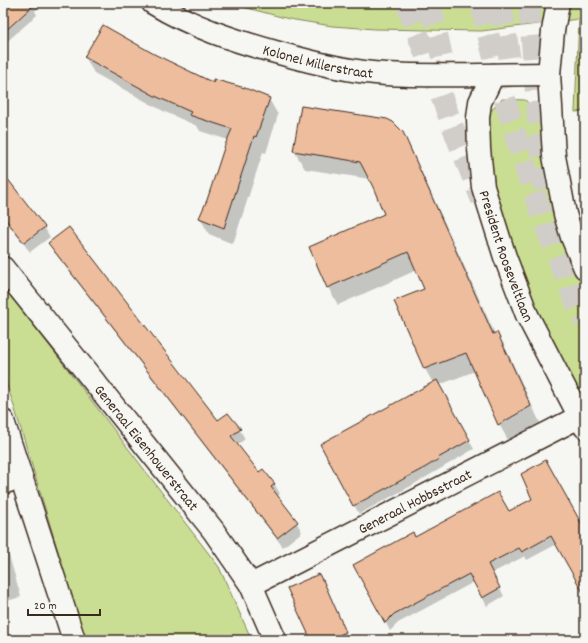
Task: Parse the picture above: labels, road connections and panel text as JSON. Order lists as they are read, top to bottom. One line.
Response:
{"streets":{"street":["Kolonel Millerstraat","President Rooseveltlaan","Generaal Eisenhowerstraat","Generaal Hobbsstraat"]},"crossings":[["Kolonel Millerstraat","President Rooseveltlaan"],["President Rooseveltlaan","Generaal Hobbsstraat"],["Generaal Eisenhowerstraat","Generaal Hobbsstraat"]],"scale_bar":"20 m"}
